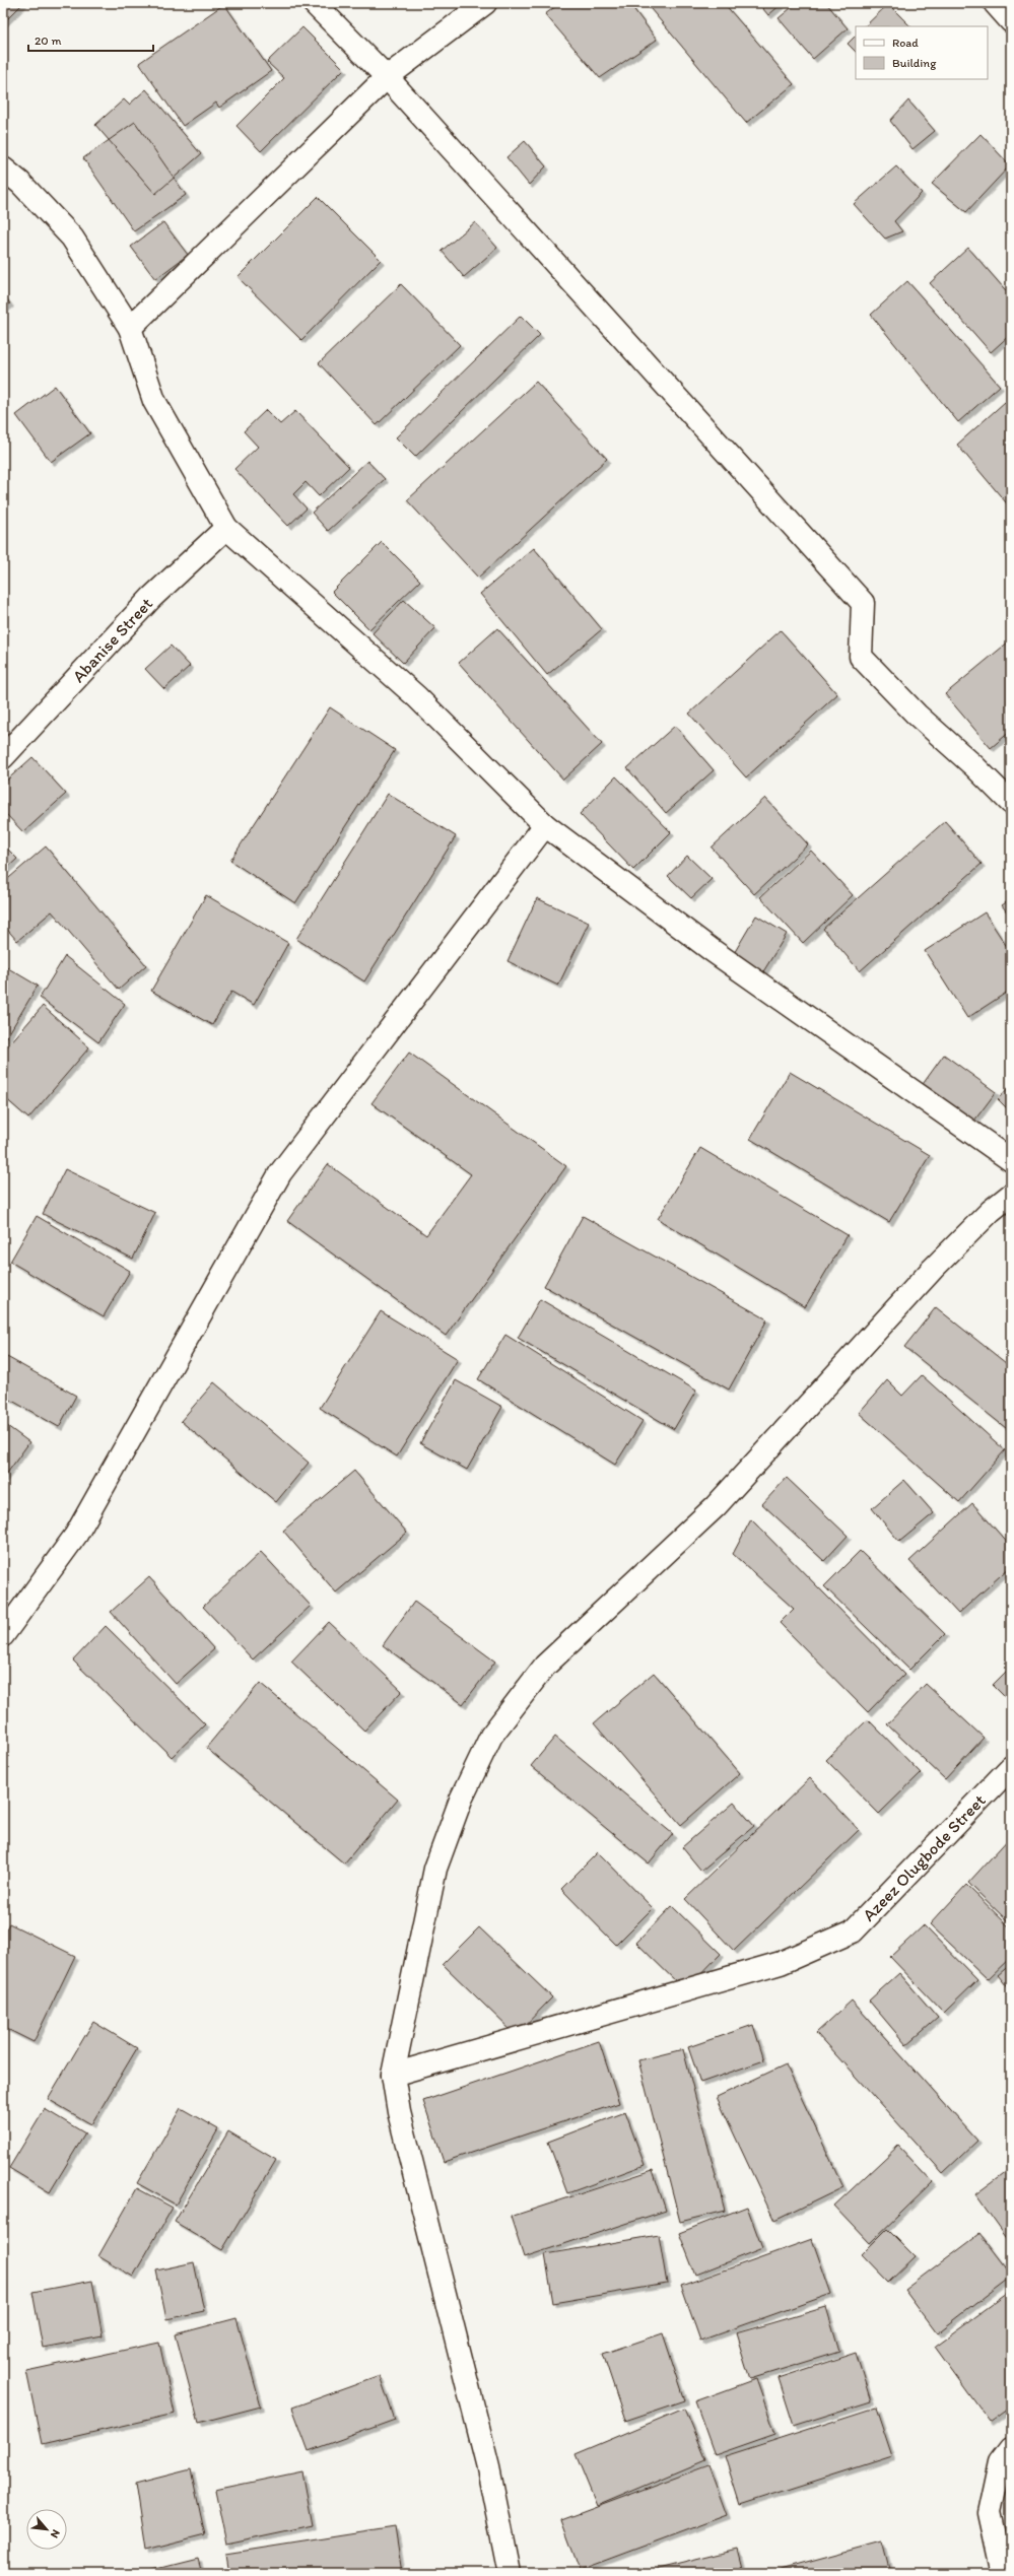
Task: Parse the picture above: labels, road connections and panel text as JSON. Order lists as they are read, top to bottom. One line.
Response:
{"streets":{"street":["Abanise Street","Azeez Olugbode Street"]},"legend":["Road","Building"],"scale_bar":"20 m","north":"bottom right"}
